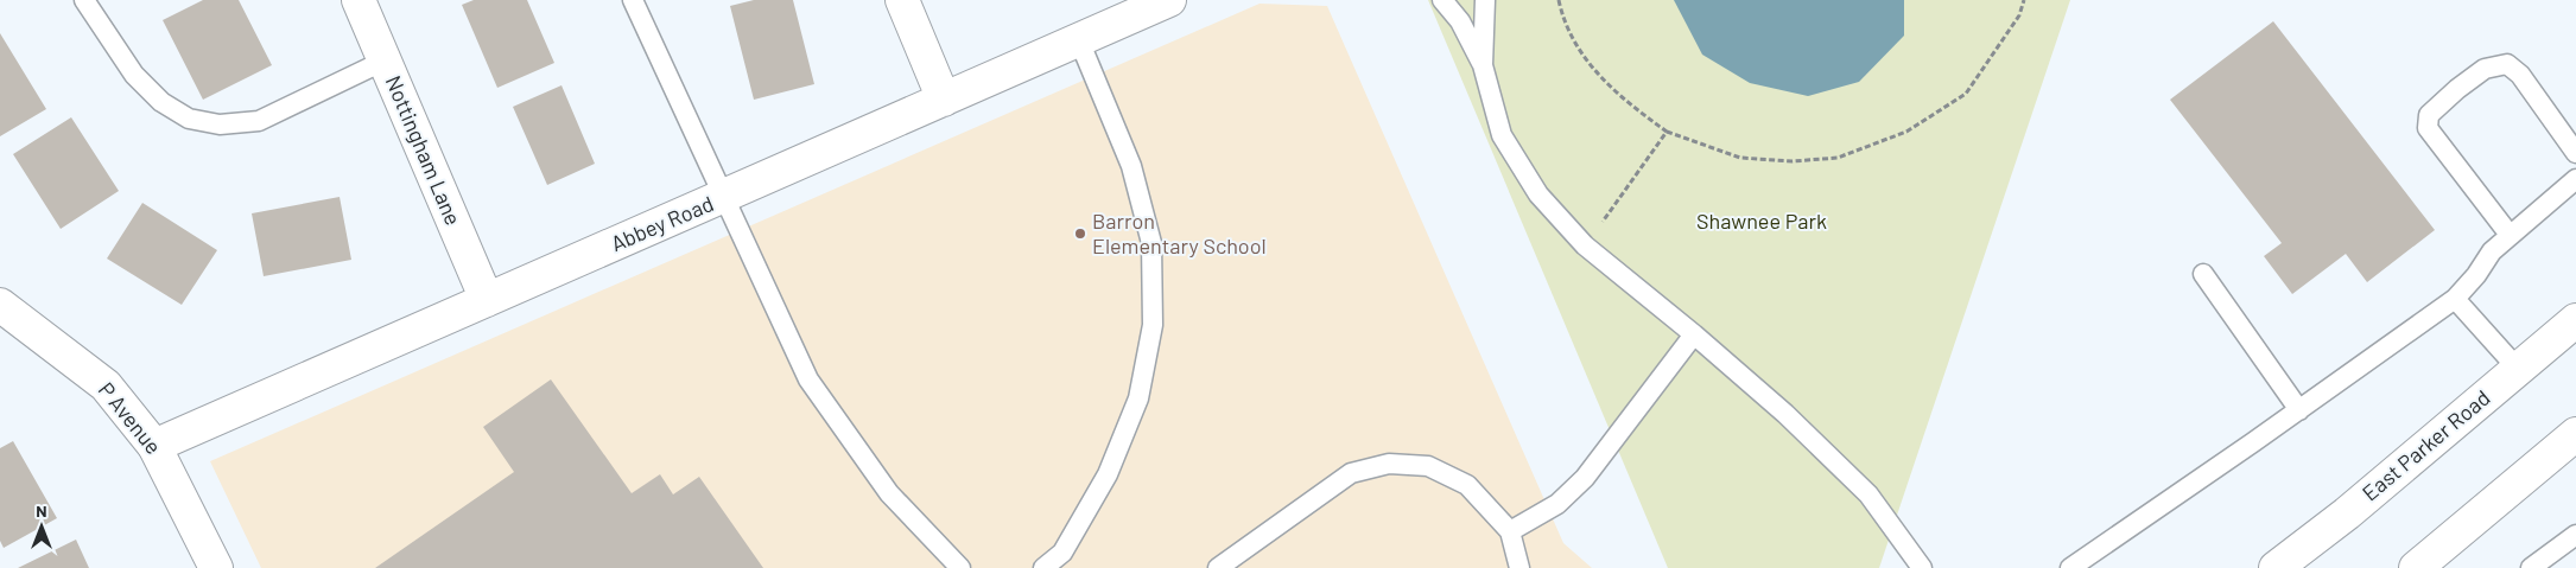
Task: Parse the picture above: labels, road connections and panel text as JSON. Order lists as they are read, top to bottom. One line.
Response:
{"streets":{"street":["Nottingham Lane","Abbey Road","P Avenue","East Parker Road"]},"crossings":[["Nottingham Lane","Abbey Road"],["Abbey Road","P Avenue"]],"parks":["Shawnee Park"],"places":["Barron Elementary School"],"north":"top"}
